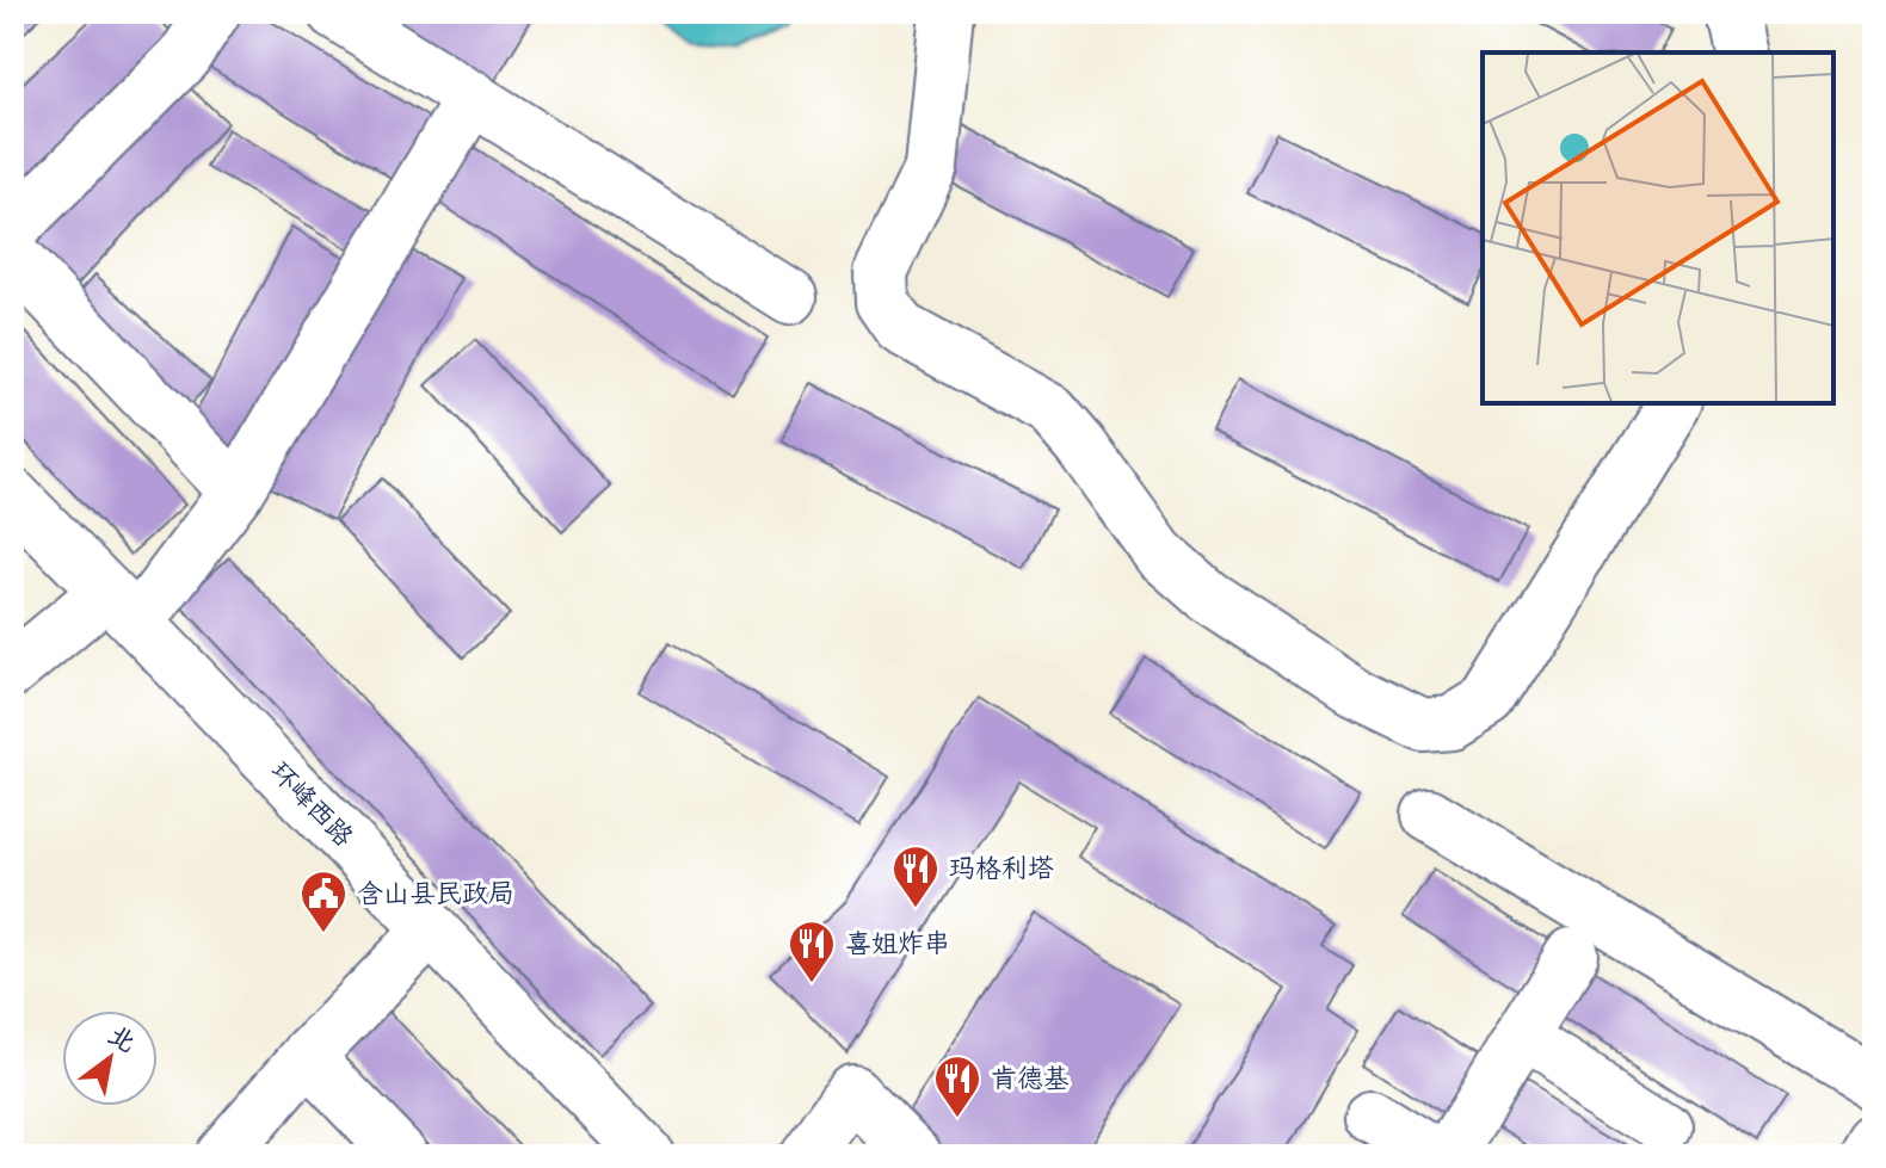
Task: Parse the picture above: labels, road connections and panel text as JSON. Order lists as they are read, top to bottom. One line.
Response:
{"streets":{"street":["环峰西路"]},"places":{"restaurant":["玛格利塔","喜姐炸串","肯德基"],"public building":["含山县民政局"]},"north":"top right"}
